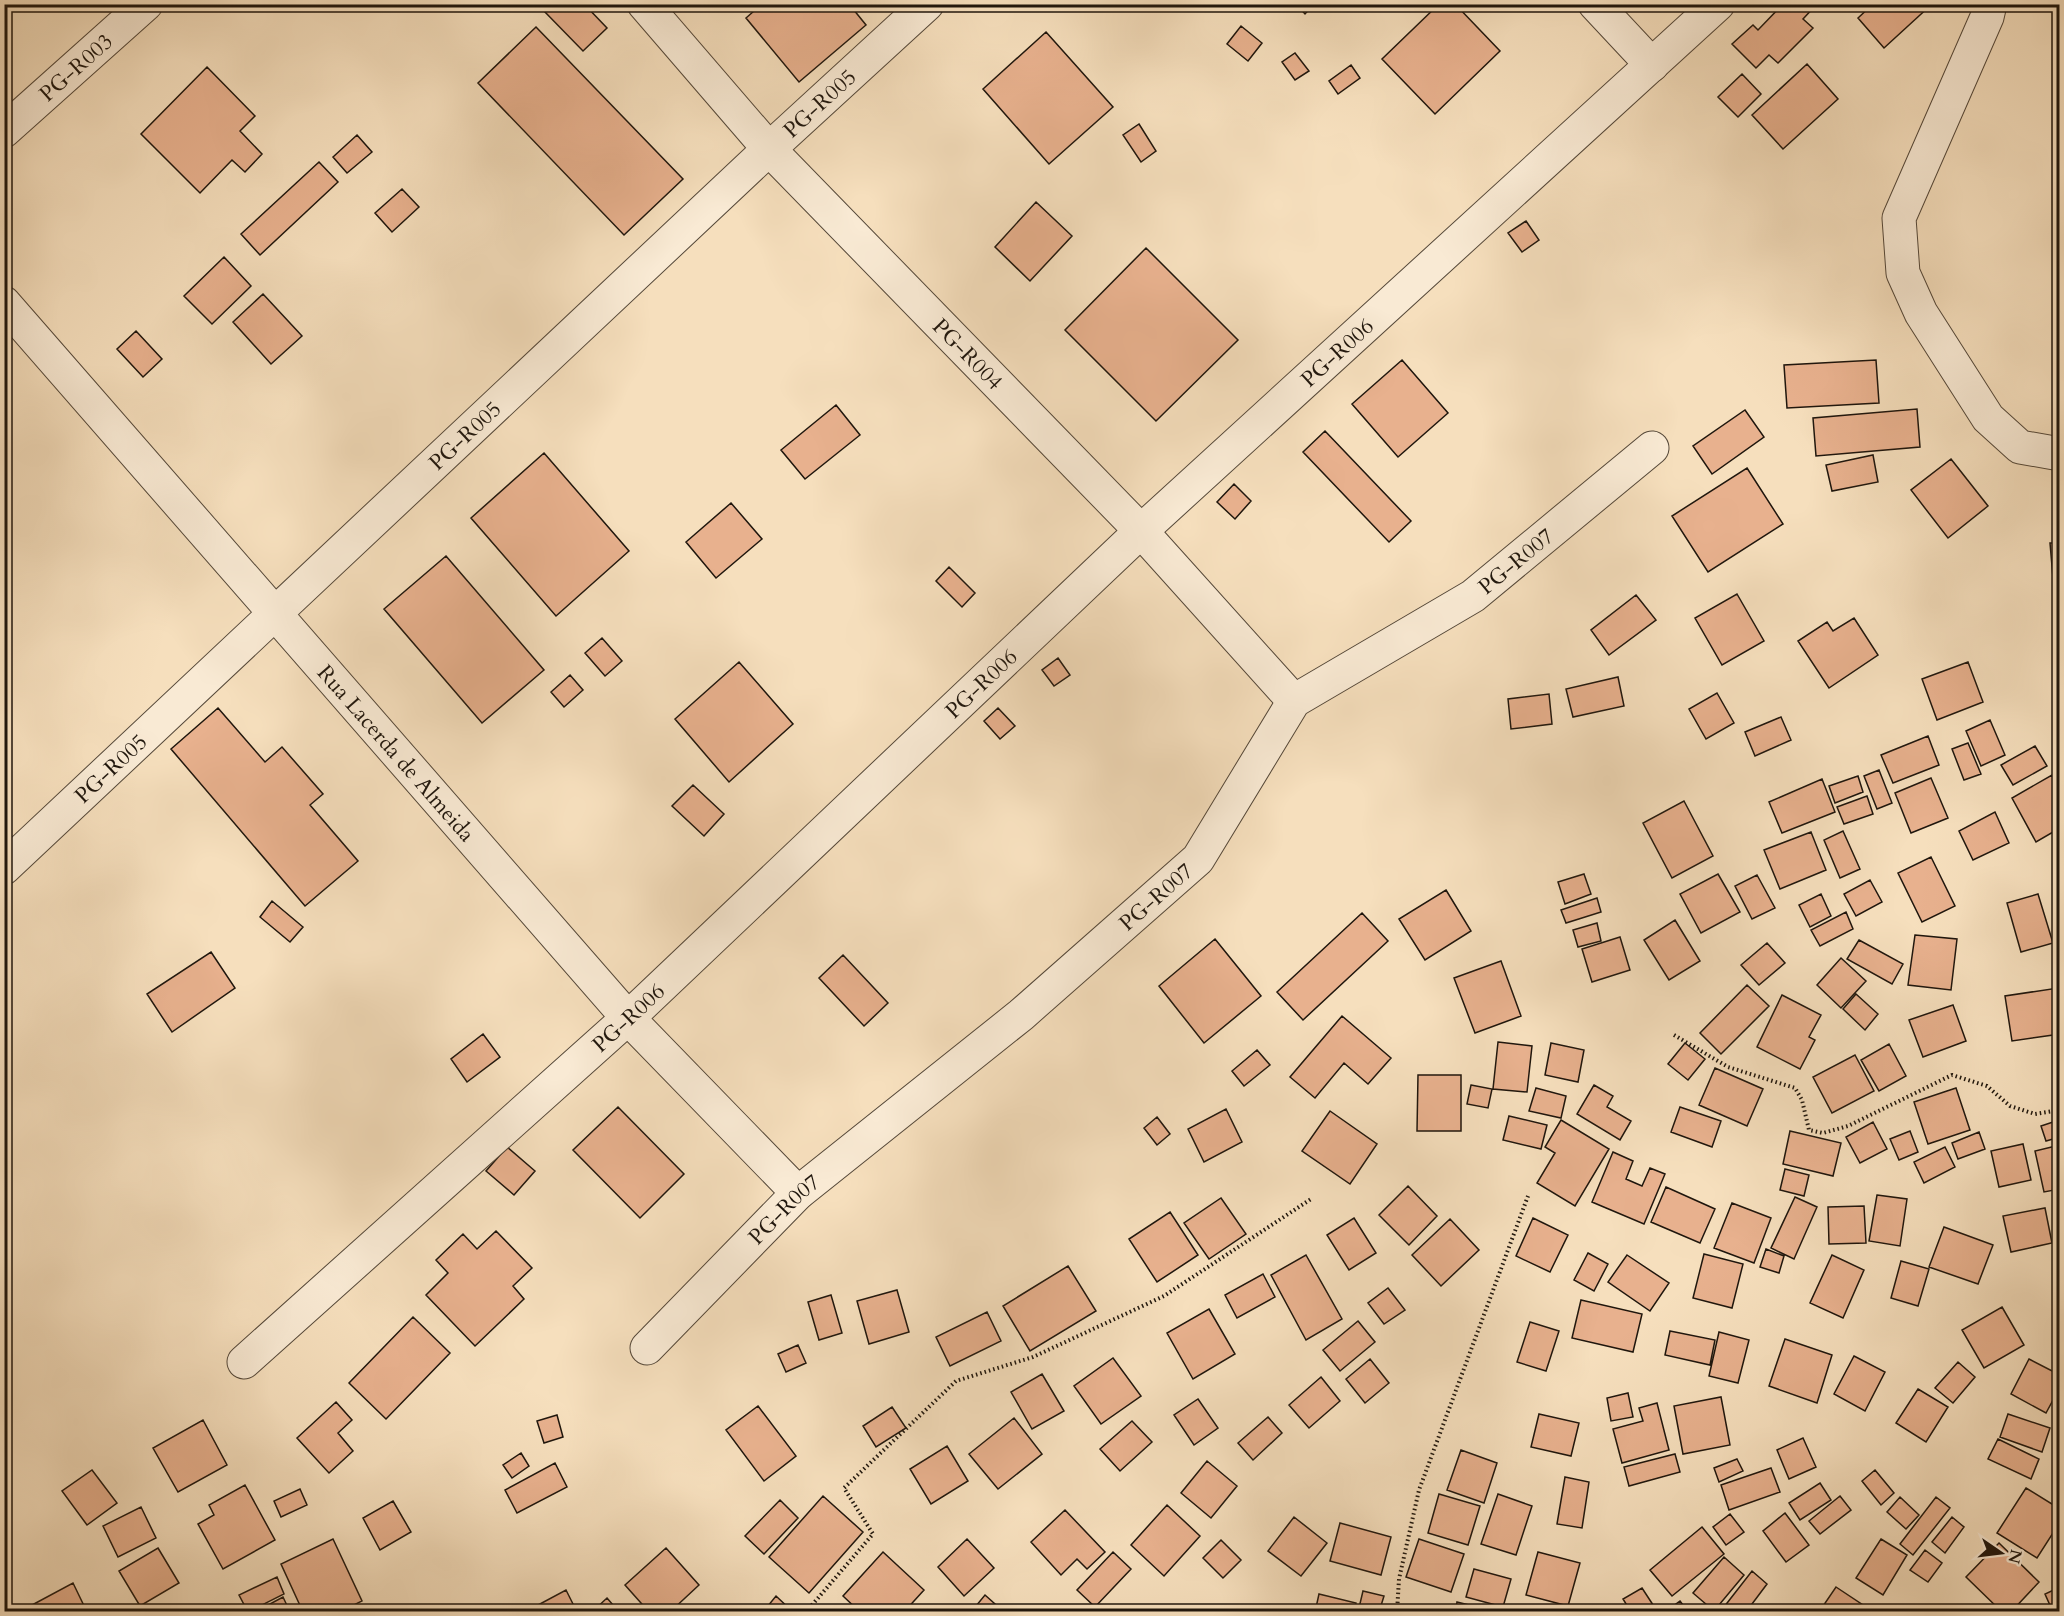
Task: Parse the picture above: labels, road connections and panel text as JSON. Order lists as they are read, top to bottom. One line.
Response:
{"streets":{"street":["PG-R003","PG-R005","PG-R006","PG-R004","PG-R007","Rua Lacerda de Almeida"]},"crossings":[["PG-R005","PG-R004"],["PG-R005","Rua Lacerda de Almeida"],["PG-R006","PG-R004"],["PG-R006","Rua Lacerda de Almeida"],["PG-R004","PG-R007"],["PG-R007","Rua Lacerda de Almeida"]],"north":"right"}
